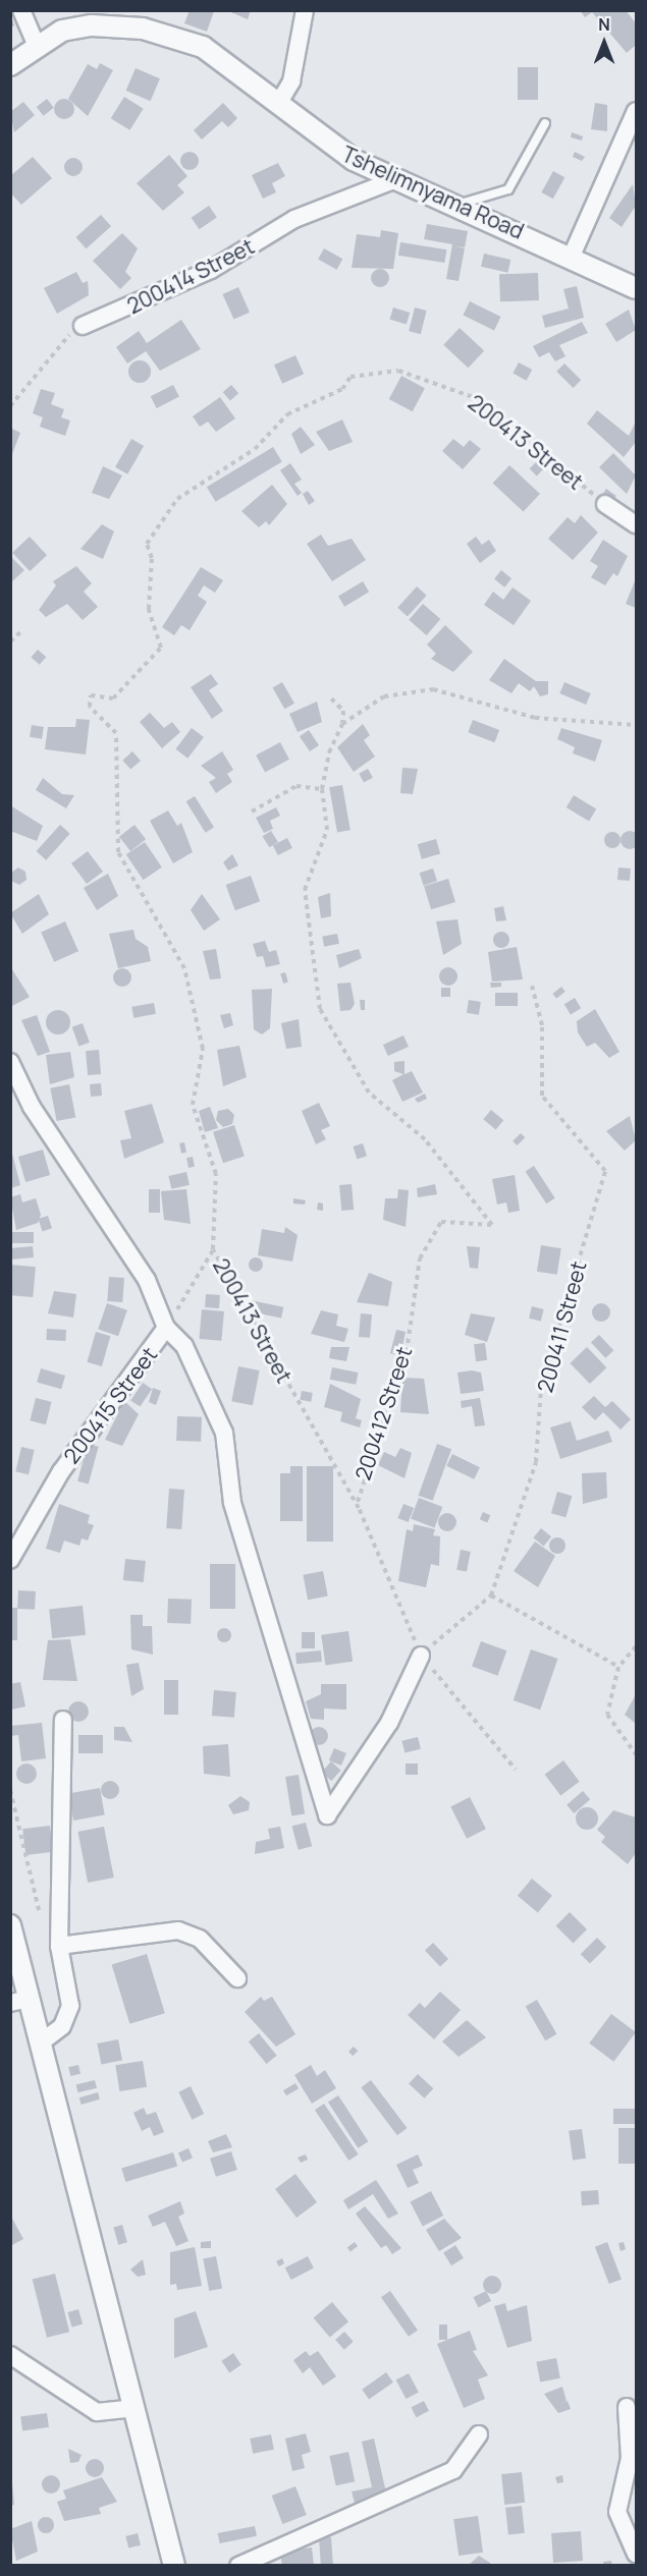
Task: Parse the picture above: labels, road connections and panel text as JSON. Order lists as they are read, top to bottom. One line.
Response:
{"streets":{"street":["Tshelimnyama Road","200414 Street","200413 Street","200415 Street"],"path":["200411 Street","200412 Street"]},"crossings":[["Tshelimnyama Road","200414 Street"],["200413 Street","200412 Street"]],"north":"top"}
